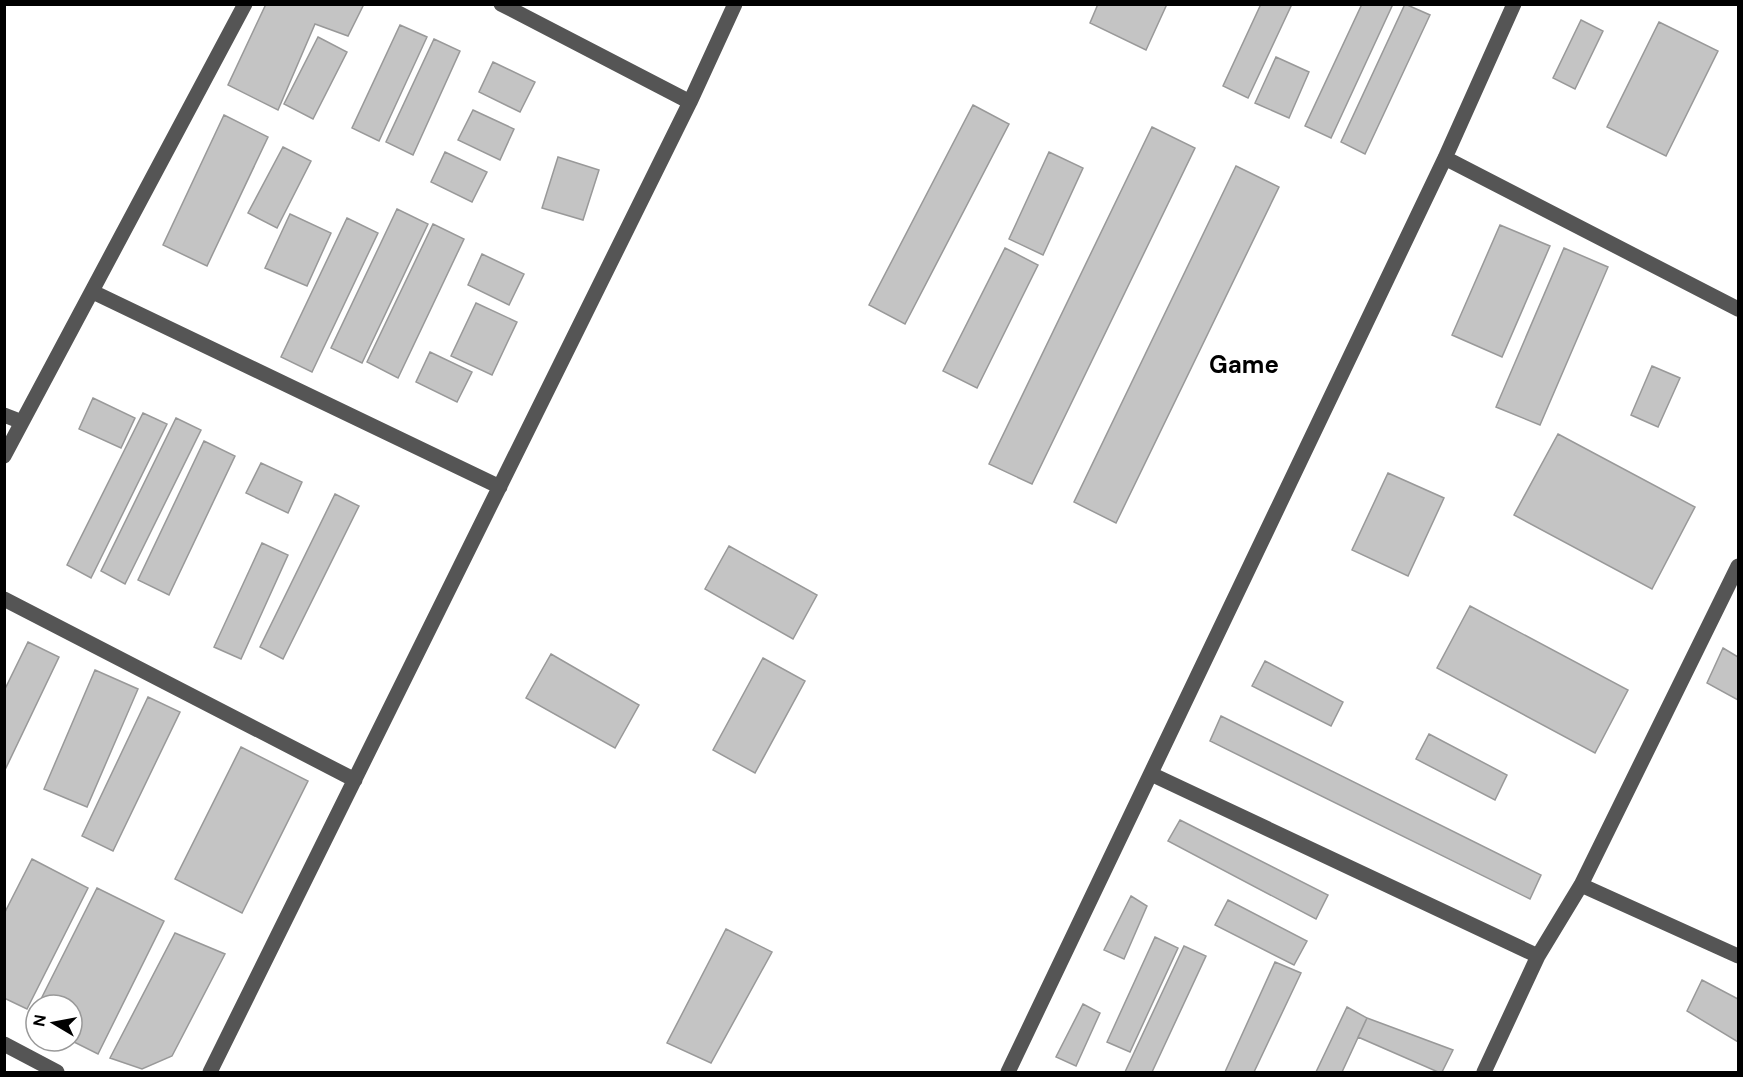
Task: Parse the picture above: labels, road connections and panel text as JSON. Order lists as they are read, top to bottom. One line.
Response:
{"districts":["Game"],"north":"left"}
